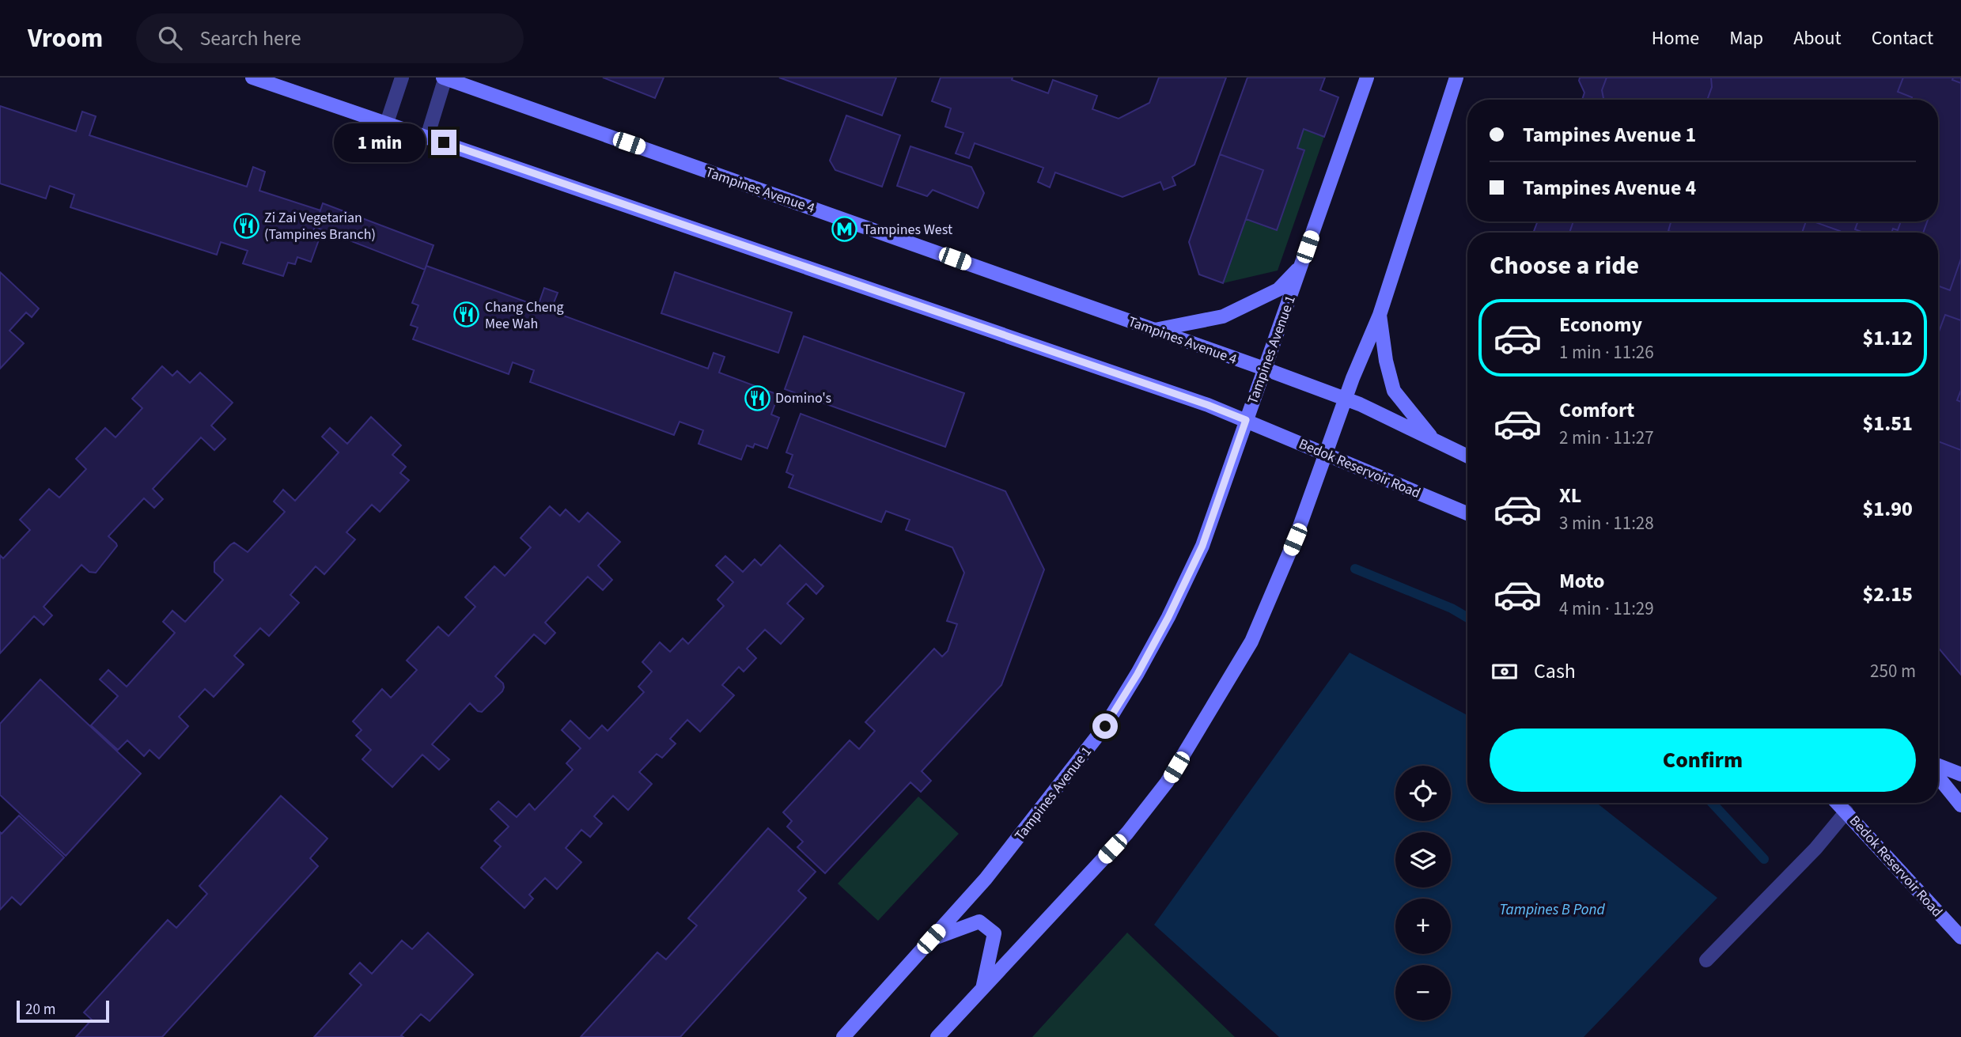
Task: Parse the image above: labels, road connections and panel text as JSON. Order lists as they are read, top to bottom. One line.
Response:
{"streets":{"main road":["Tampines Avenue 4","Tampines Avenue 1","Bedok Reservoir Road"]},"crossings":[["Tampines Avenue 4","Tampines Avenue 1"],["Tampines Avenue 1","Bedok Reservoir Road"]],"water":["Tampines B Pond"],"places":{"restaurant":["Zi Zai Vegetarian (Tampines Branch)","Chang Cheng Mee Wah","Domino's"],"metro station":["Tampines West"]},"scale_bar":"20 m","page":{"header":"Vroom","search":"Search here","nav":["Home","Map","About","Contact"],"banner":["Tampines Avenue 1","Tampines Avenue 4"],"bubble":"1 min","heading":"Choose a ride","list":[{"name":"Economy","note":"1 min · 11:26","value":"$1.12"},{"name":"Comfort","note":"2 min · 11:27","value":"$1.51"},{"name":"XL","note":"3 min · 11:28","value":"$1.90"},{"name":"Moto","note":"4 min · 11:29","value":"$2.15"}],"pay":["Cash","250 m"],"buttons":"Confirm","map_buttons":["+","−"],"scale":"20 m"}}
